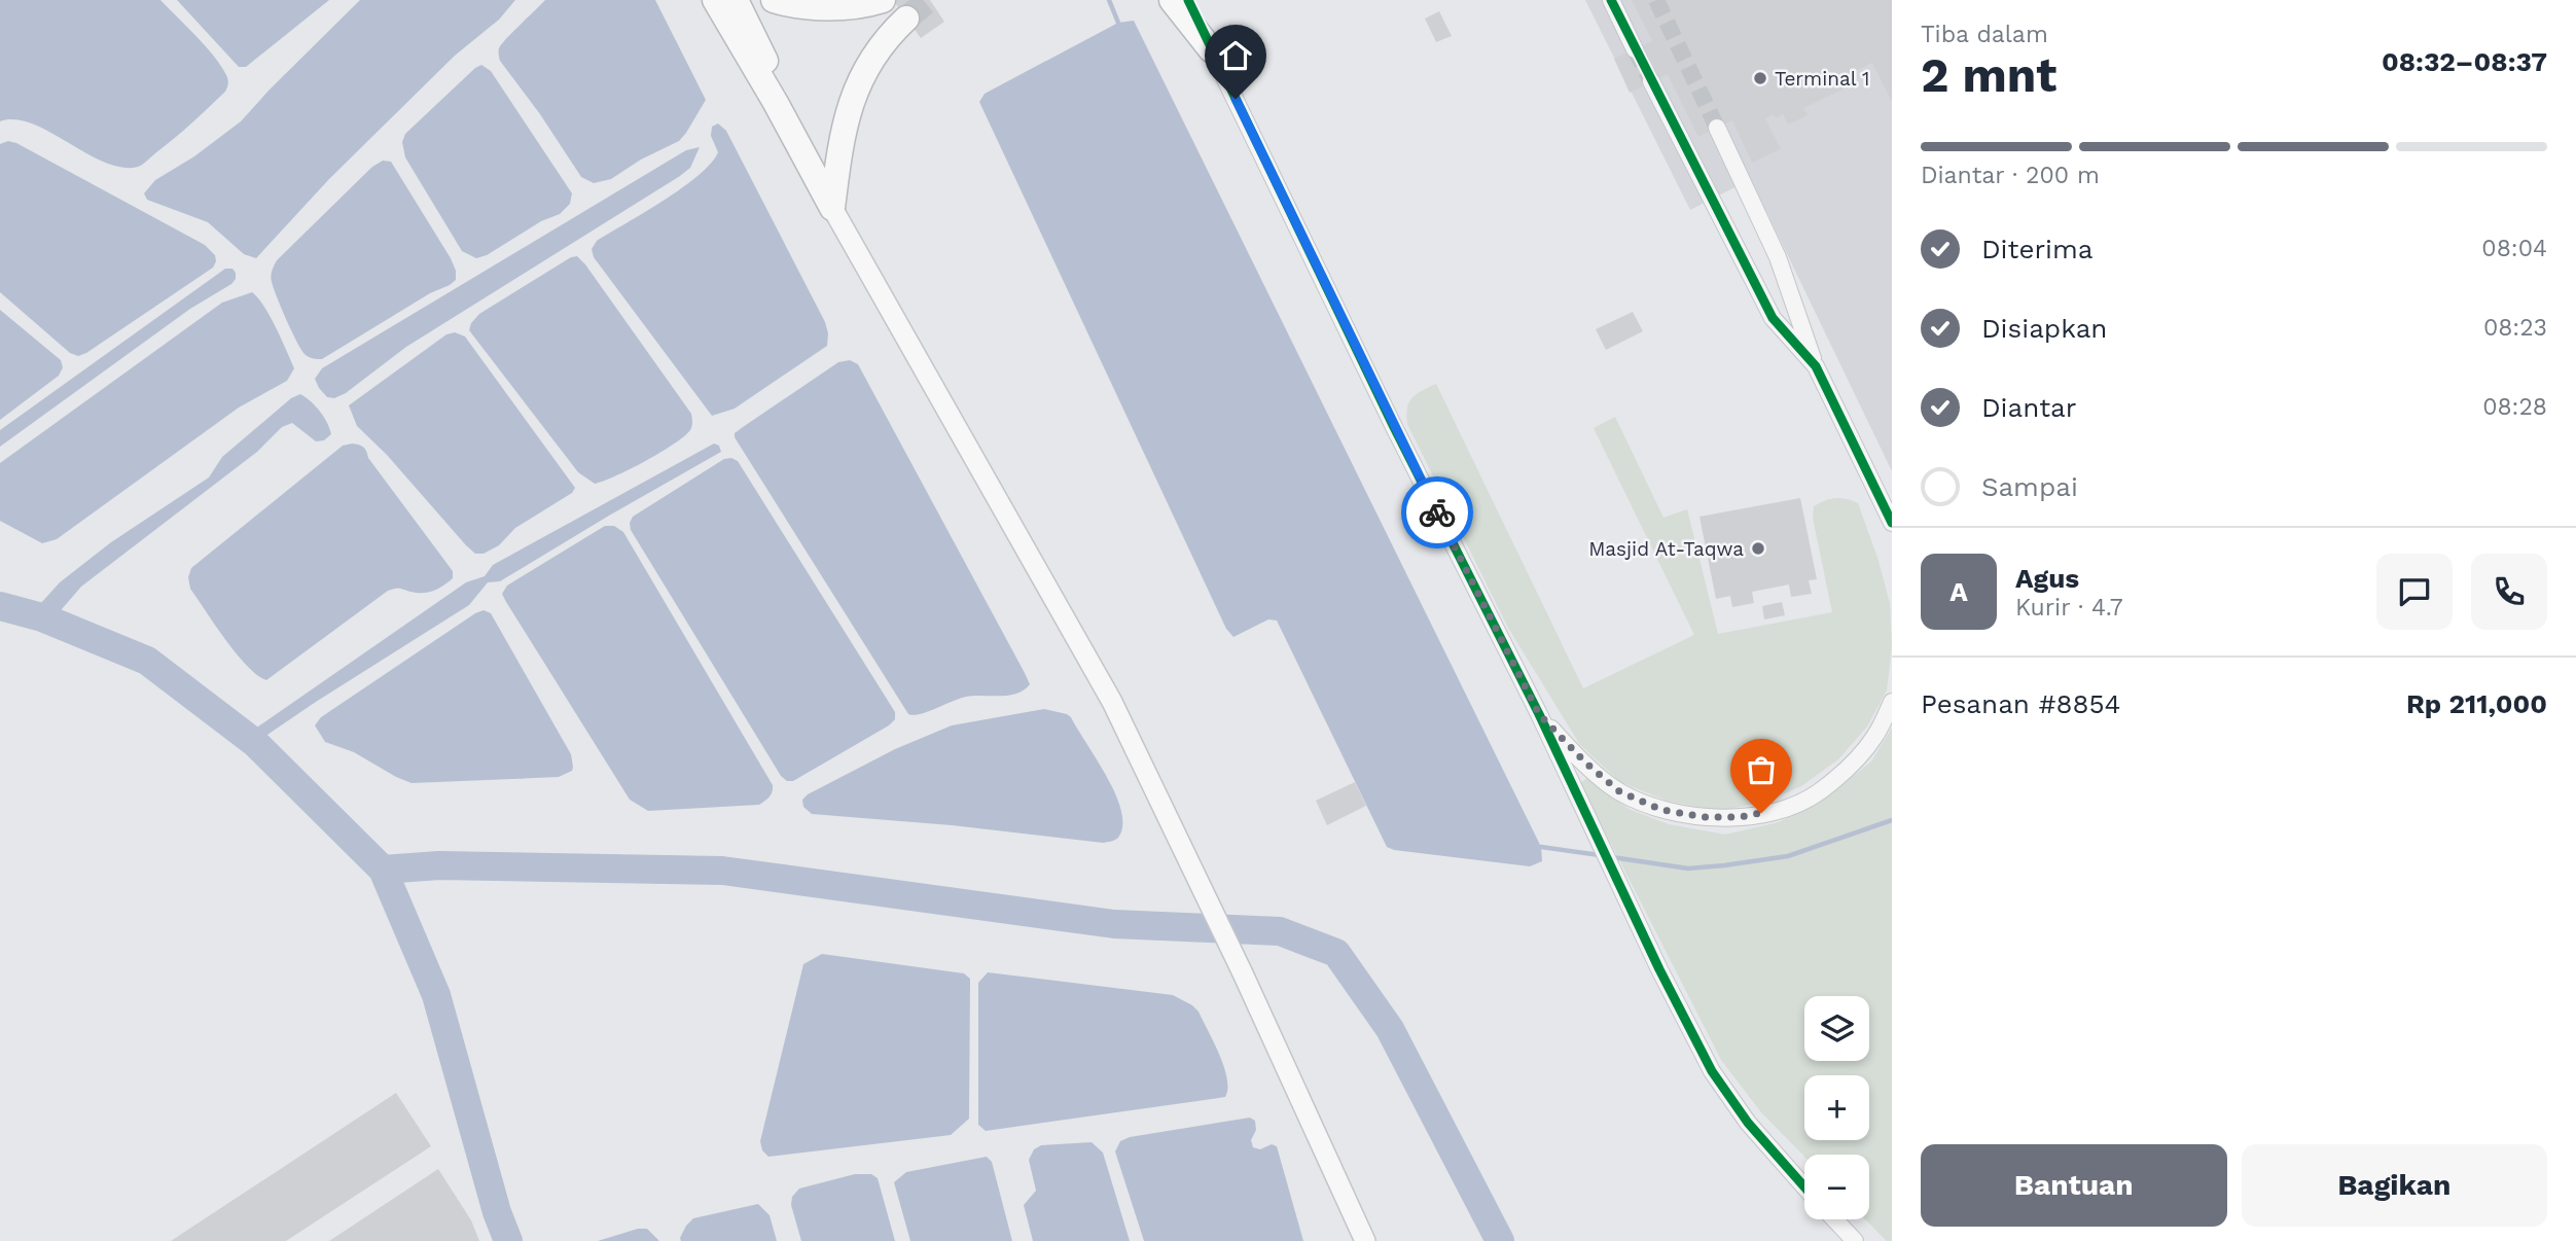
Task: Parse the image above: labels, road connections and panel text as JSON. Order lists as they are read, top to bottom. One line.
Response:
{"places":["Terminal 1","Masjid At-Taqwa"],"page":{"heading":["2 mnt","Tiba dalam","08:32–08:37"],"panel":["Agus","Kurir · 4.7","Pesanan #8854","Rp 211,000"],"bar":"Diantar · 200 m","list":[["Diterima","08:04"],["Disiapkan","08:23"],["Diantar","08:28"],"Sampai"],"round":"A","map_buttons":["+","−"],"buttons":["Bantuan","Bagikan"]}}
